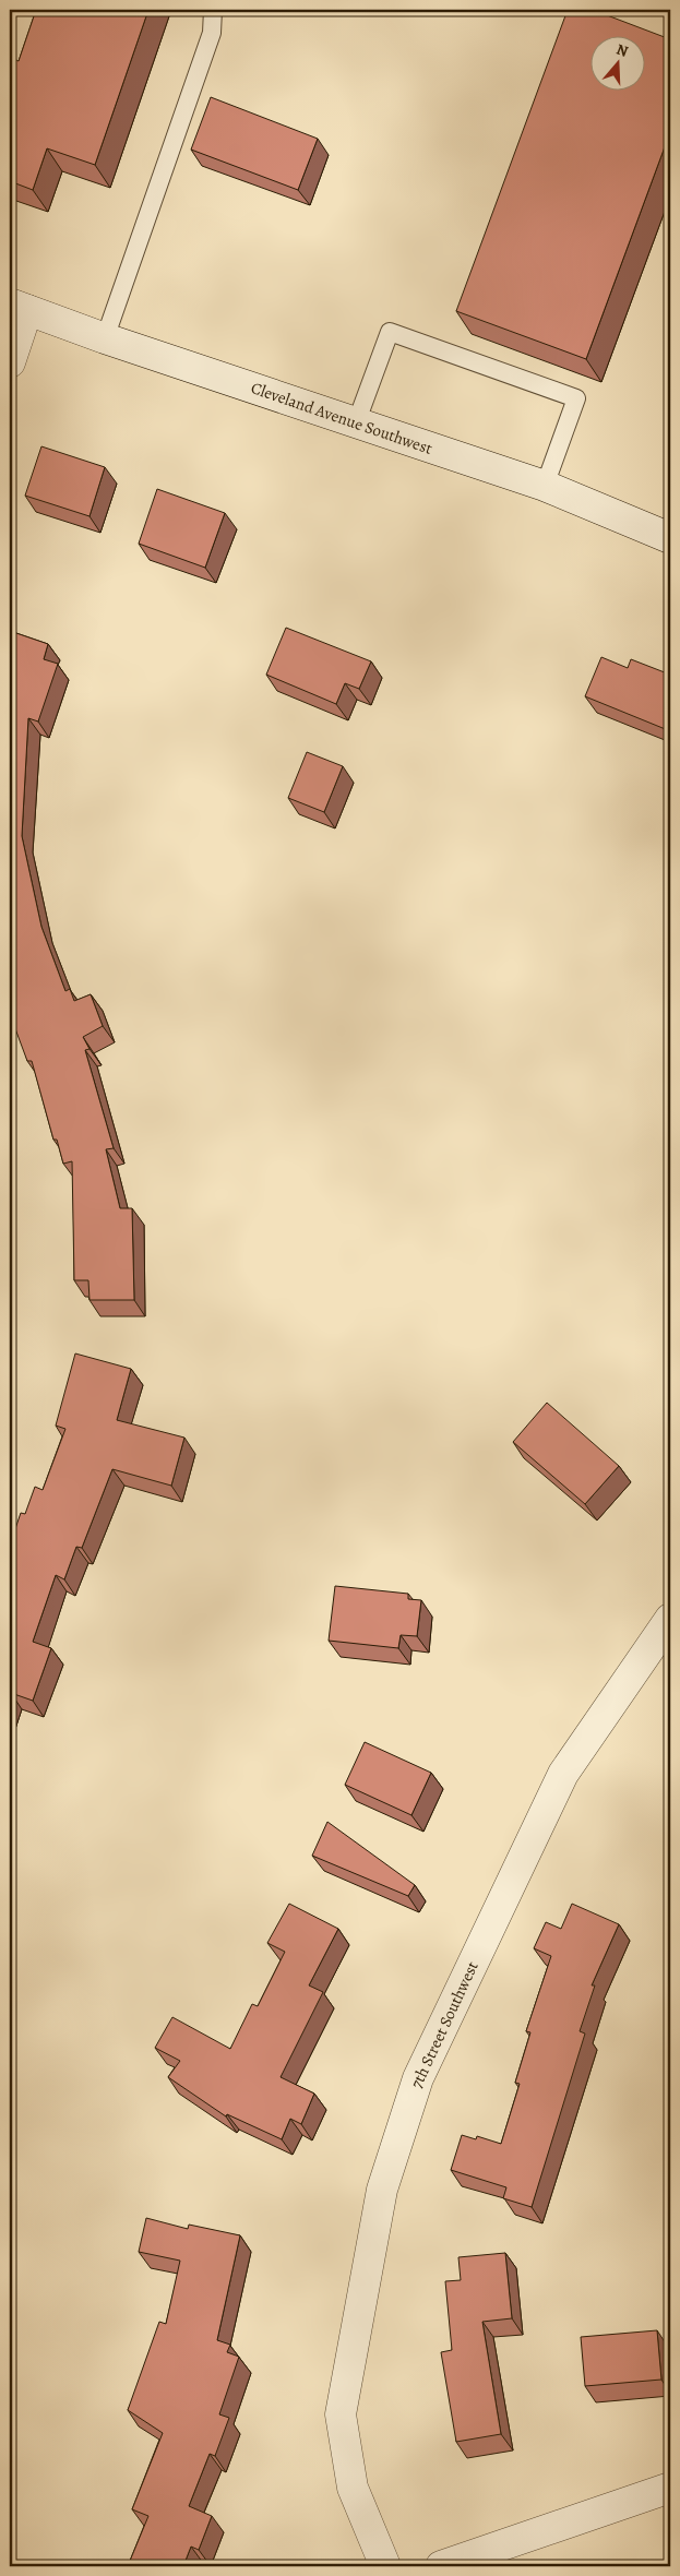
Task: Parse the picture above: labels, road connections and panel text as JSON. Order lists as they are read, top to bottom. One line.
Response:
{"streets":{"street":["Cleveland Avenue Southwest","7th Street Southwest"]},"north":"top"}
